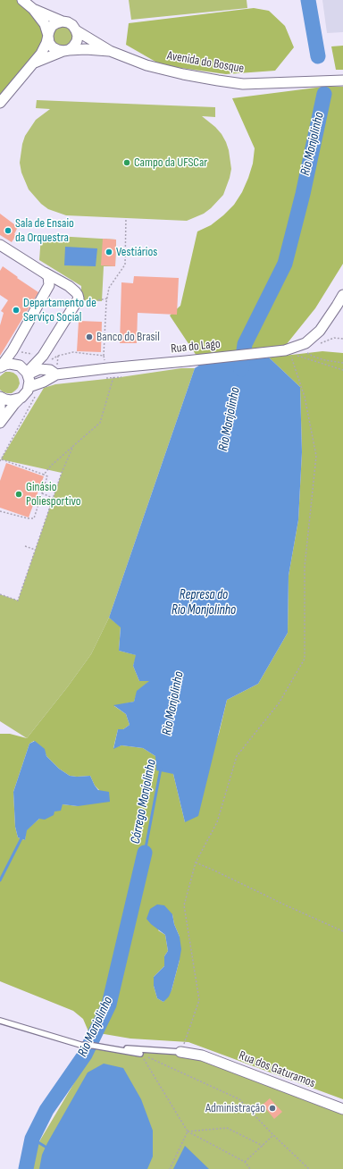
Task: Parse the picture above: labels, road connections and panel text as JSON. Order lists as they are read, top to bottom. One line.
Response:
{"streets":{"street":["Avenida do Bosque","Rua do Lago","Rua dos Gaturamos"]},"water":["Rio Monjolinho","Represa do Rio Monjolinho","Córrego Monjolinho"],"places":["Campo da UFSCar","Sala de Ensaio da Orquestra","Vestiários","Departamento de Serviço Social","Banco do Brasil","Ginásio Poliesportivo","Administração"]}
